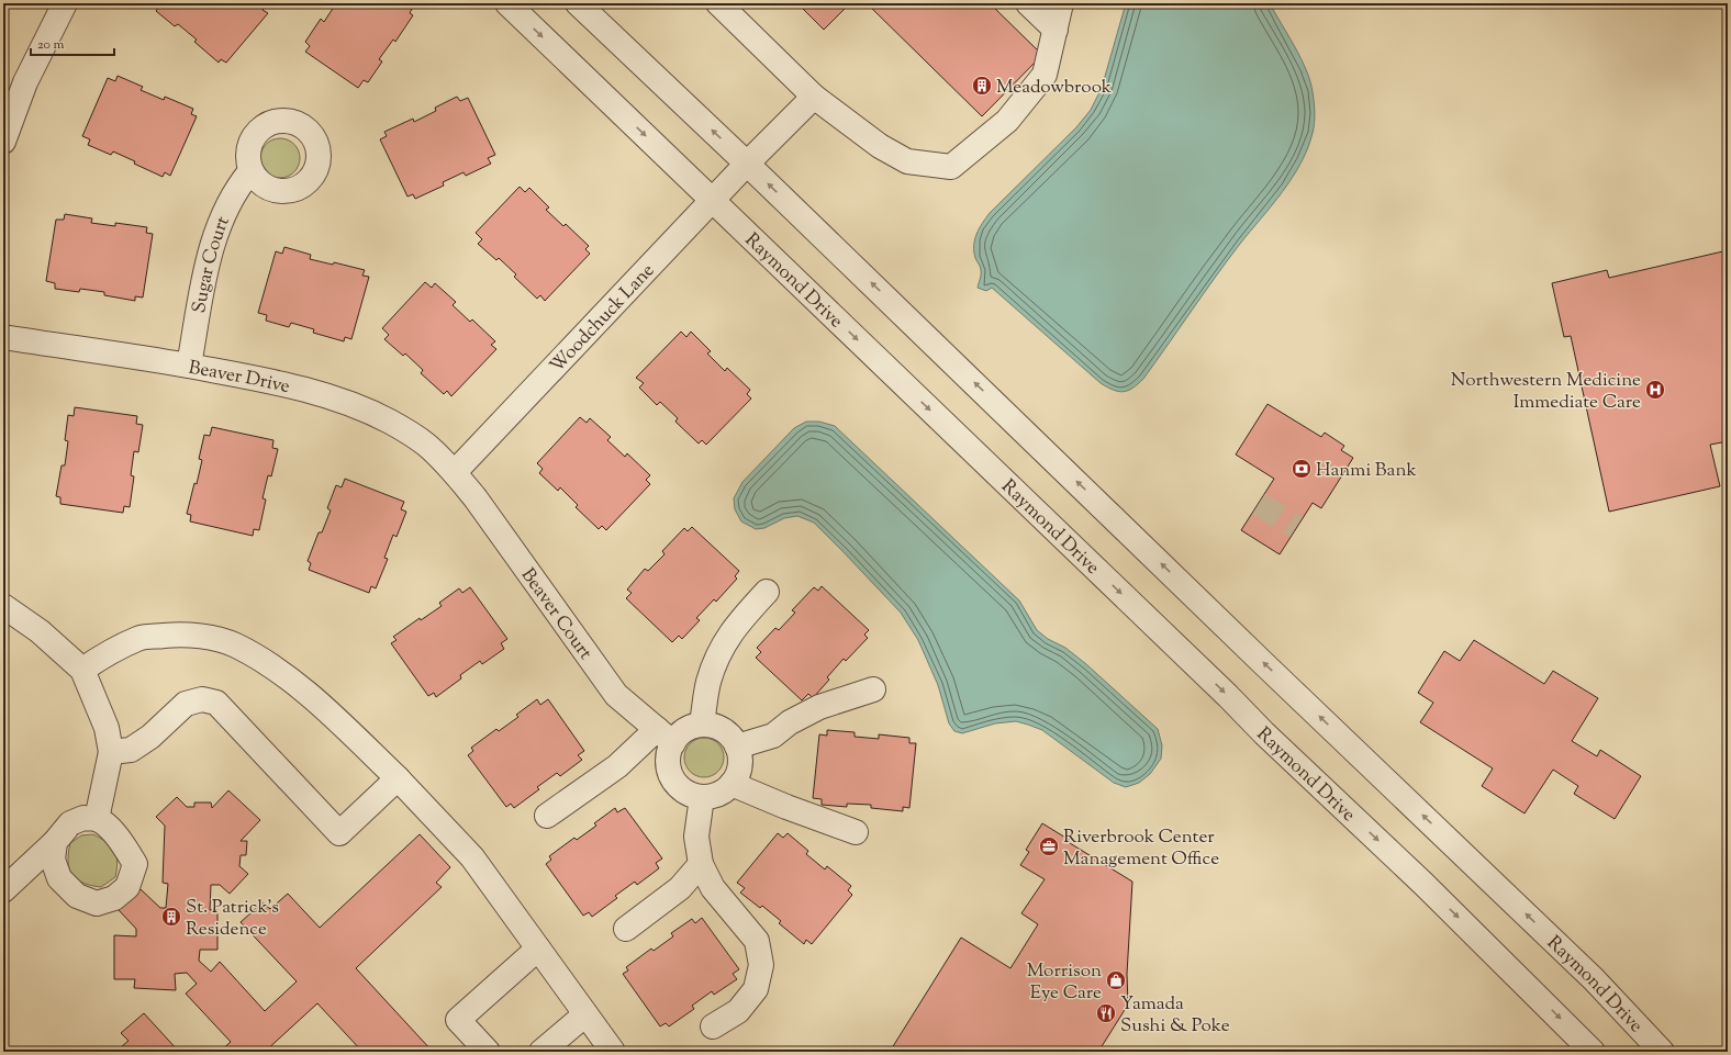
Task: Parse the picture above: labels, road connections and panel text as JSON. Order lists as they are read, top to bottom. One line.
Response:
{"streets":{"street":["Sugar Court","Raymond Drive","Woodchuck Lane","Beaver Drive","Beaver Court"]},"crossings":[["Sugar Court","Beaver Drive"],["Raymond Drive","Woodchuck Lane"],["Woodchuck Lane","Beaver Drive"],["Woodchuck Lane","Beaver Court"],["Beaver Drive","Beaver Court"]],"places":{"building":["Meadowbrook","St. Patrick's Residence"],"hospital":["Northwestern Medicine Immediate Care"],"bank":["Hanmi Bank"],"office":["Riverbrook Center Management Office"],"shop":["Morrison Eye Care"],"restaurant":["Yamada Sushi & Poke"]},"scale_bar":"20 m"}
